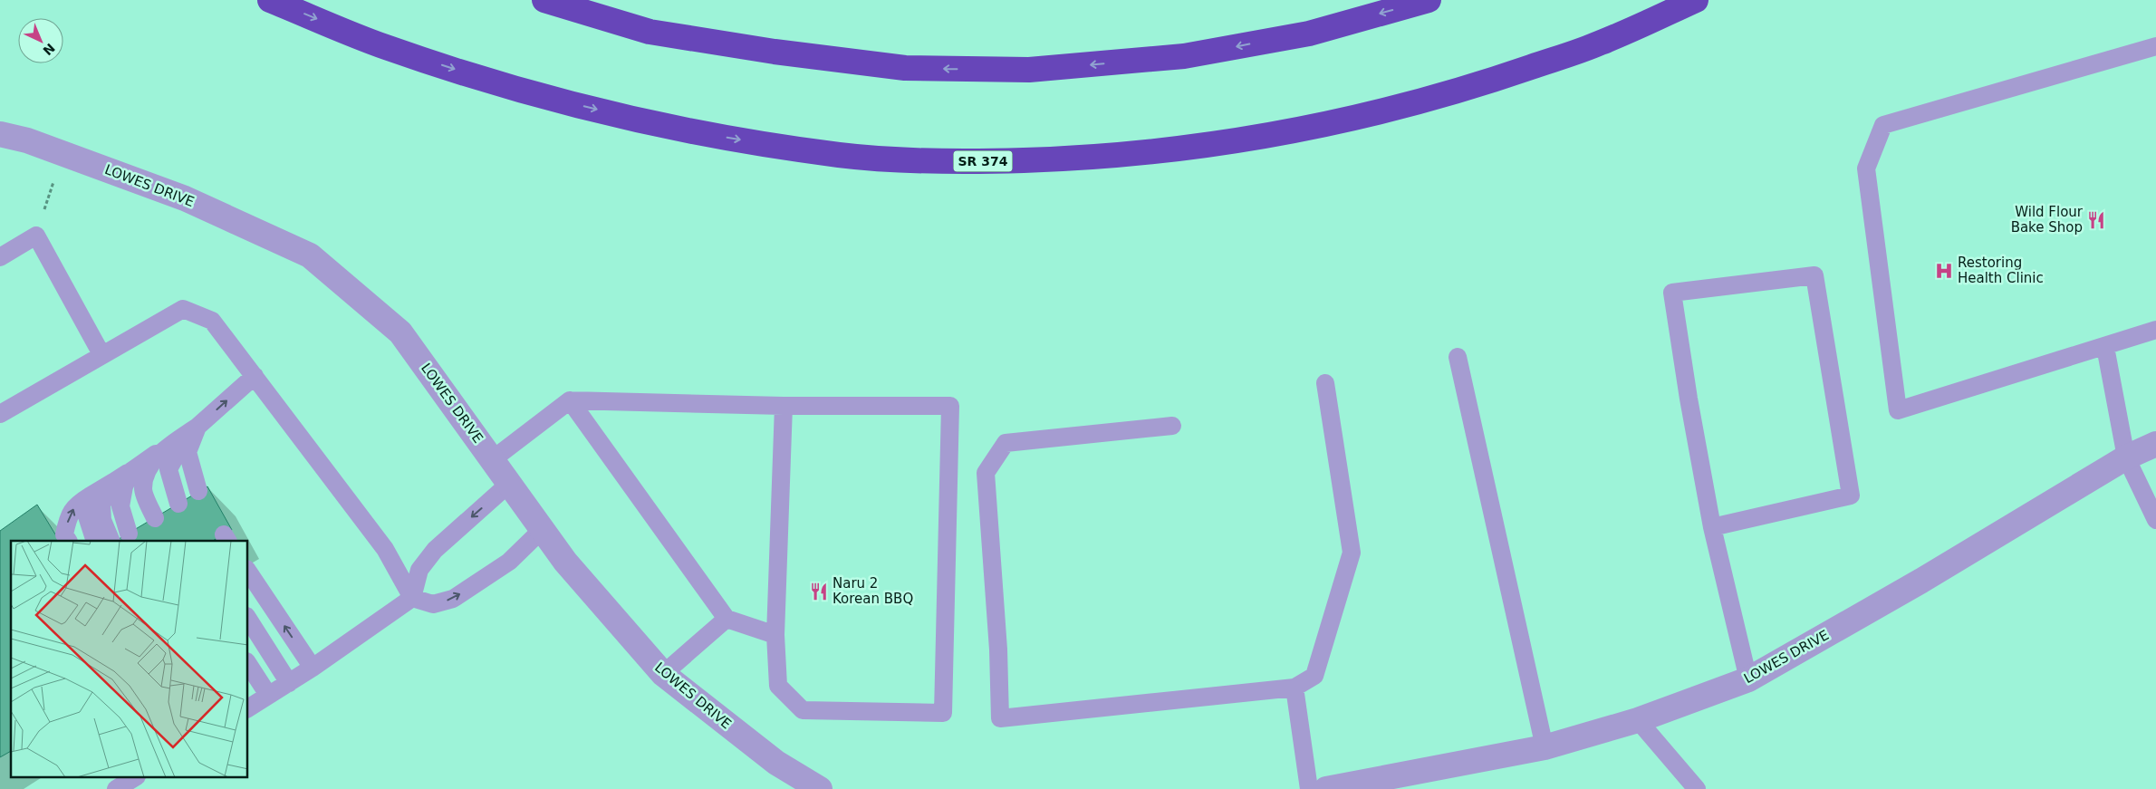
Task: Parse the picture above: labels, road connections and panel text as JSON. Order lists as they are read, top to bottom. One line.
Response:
{"streets":{"highway":["SR 374"],"street":["LOWES DRIVE"]},"places":{"restaurant":["Wild Flour Bake Shop","Naru 2 Korean BBQ"],"hospital":["Restoring Health Clinic"]},"north":"bottom right"}
